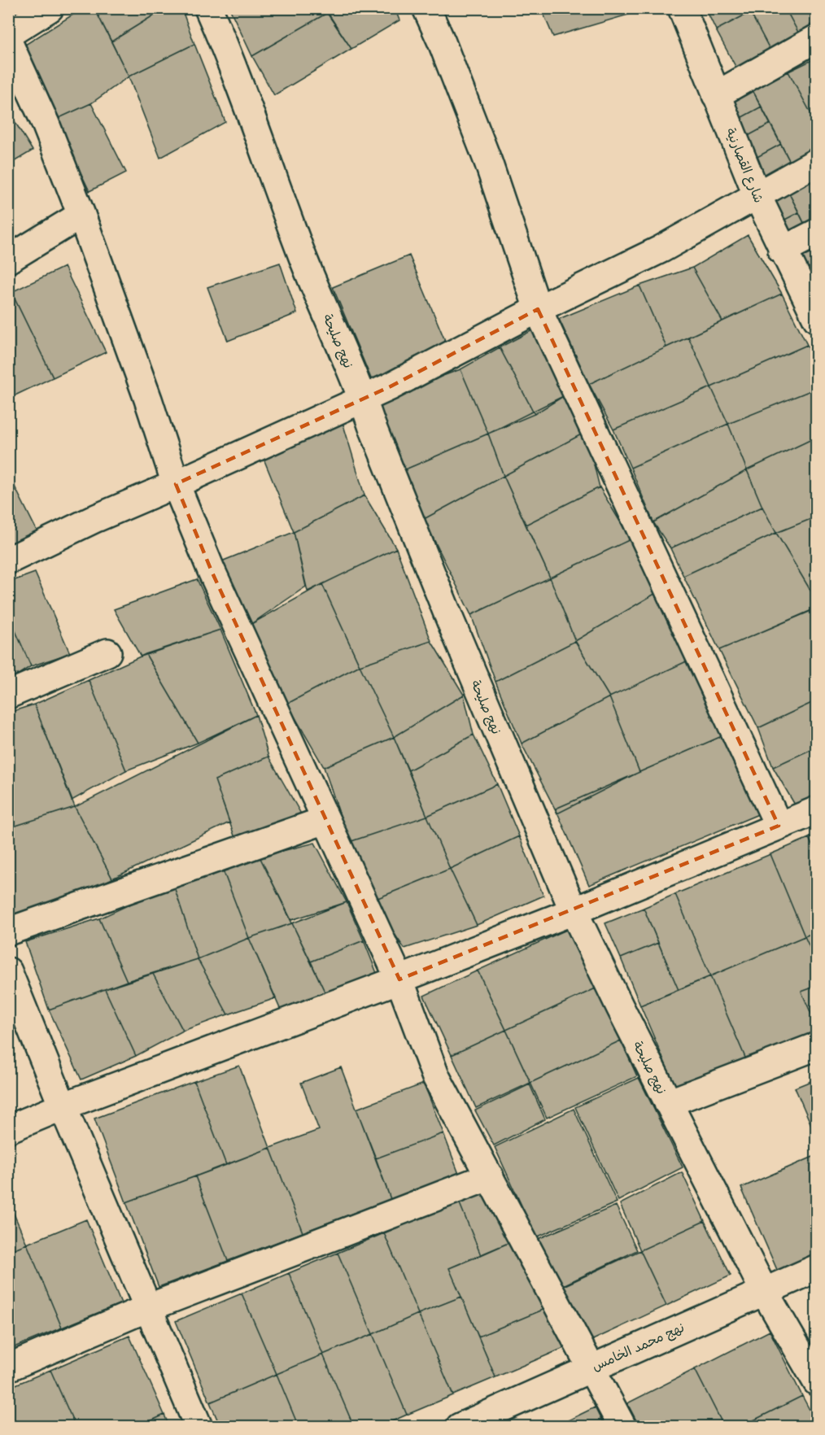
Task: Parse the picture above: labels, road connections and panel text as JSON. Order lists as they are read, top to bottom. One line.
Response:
{"streets":{"street":["شارع القصارنية","نهج صليحة","نهج محمد الخامس"]},"crossings":[["نهج صليحة","نهج محمد الخامس"]]}
